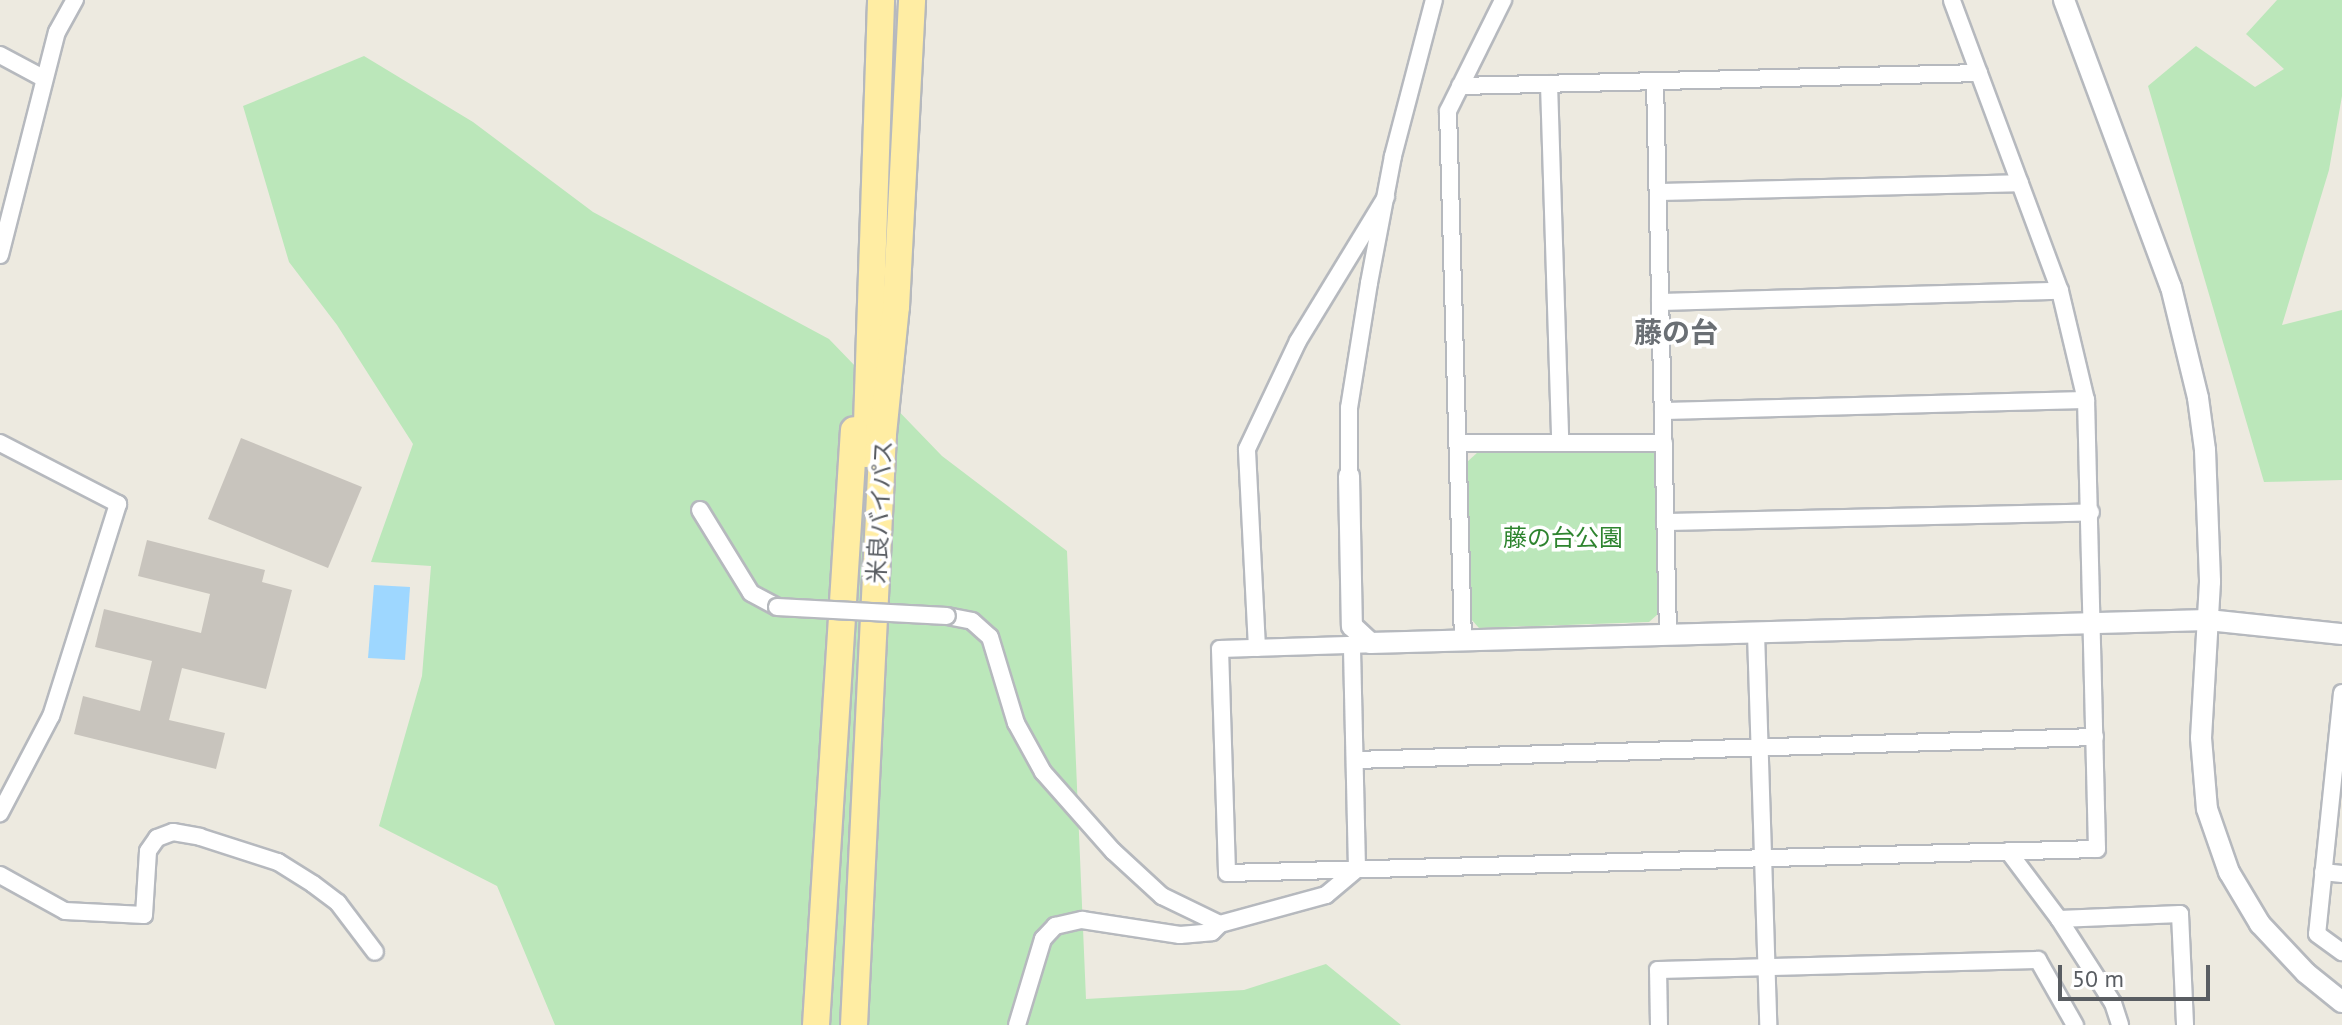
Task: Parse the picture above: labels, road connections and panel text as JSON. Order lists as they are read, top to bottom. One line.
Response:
{"streets":{"main road":["米良バイパス"]},"districts":["藤の台"],"parks":["藤の台公園"],"scale_bar":"50 m"}
